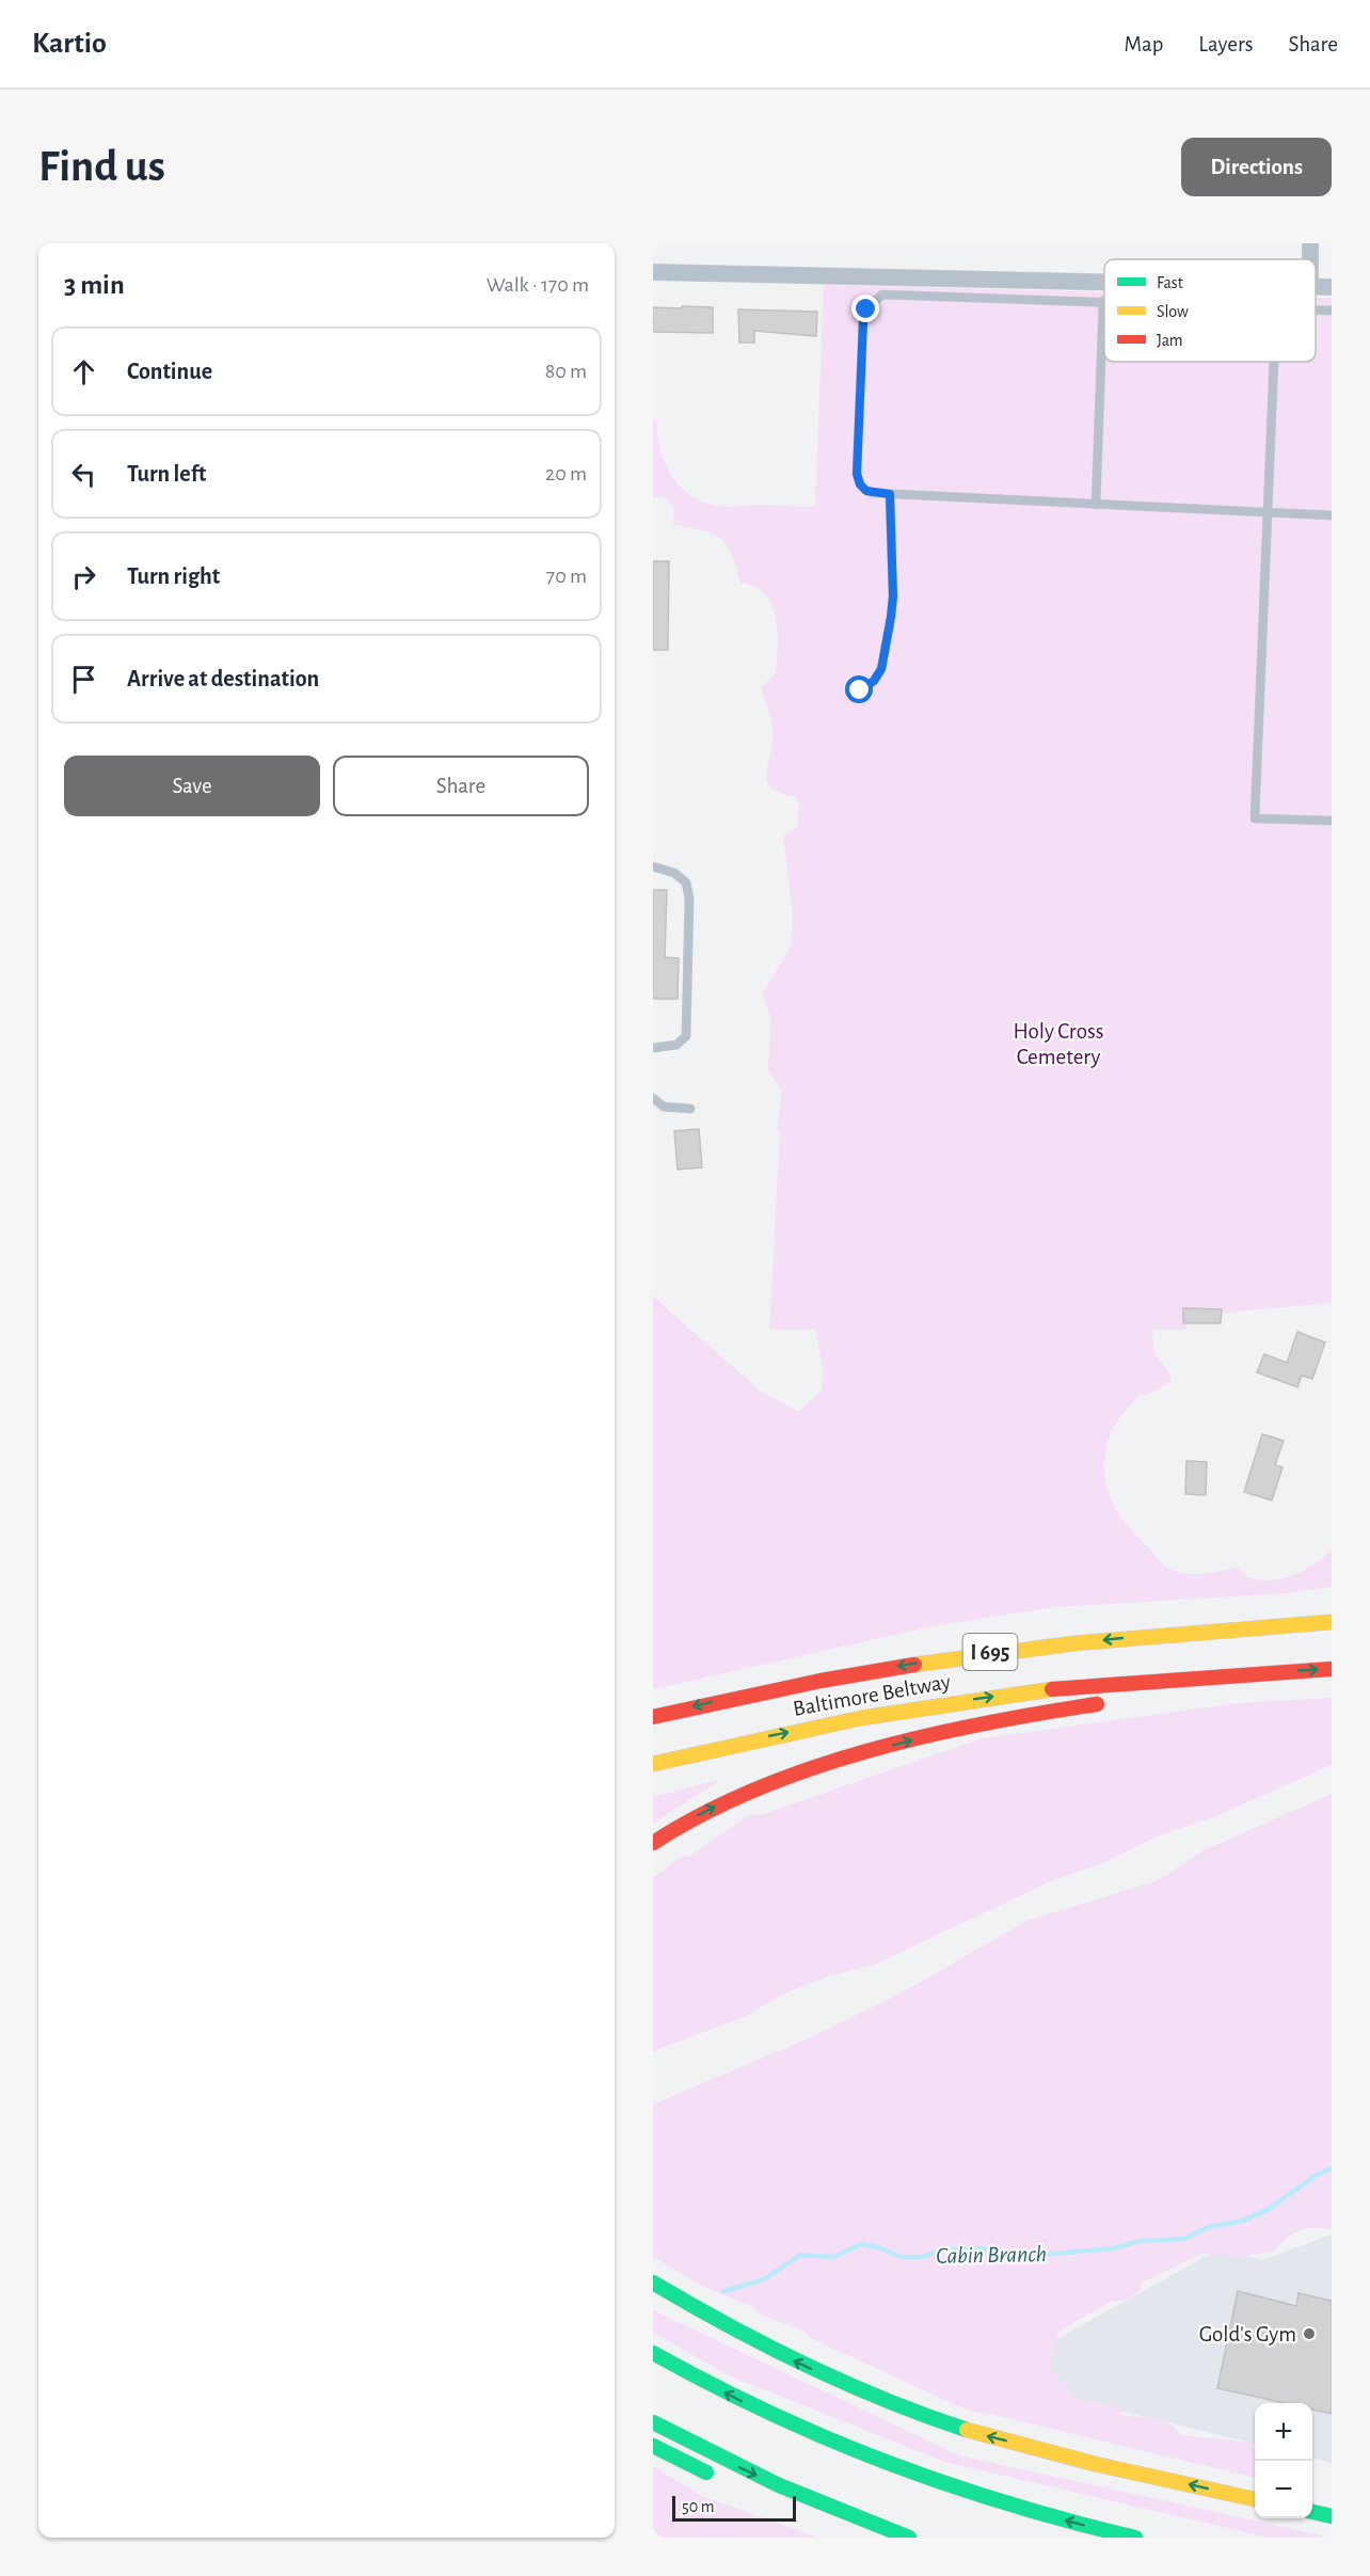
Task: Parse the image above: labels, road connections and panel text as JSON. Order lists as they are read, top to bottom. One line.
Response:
{"streets":{"highway":["I 695","Baltimore Beltway"]},"water":["Cabin Branch"],"parks":["Holy Cross Cemetery"],"places":["Gold's Gym"],"legend":["Fast","Slow","Jam"],"scale_bar":"50 m","page":{"header":"Kartio","nav":["Map","Layers","Share"],"buttons":["Directions",["Save","Share"]],"title":"Find us","heading":["3 min","Walk · 170 m"],"list":[["Continue","80 m"],["Turn left","20 m"],["Turn right","70 m"],"Arrive at destination"],"map_buttons":["+","−"],"scale":"50 m"}}
